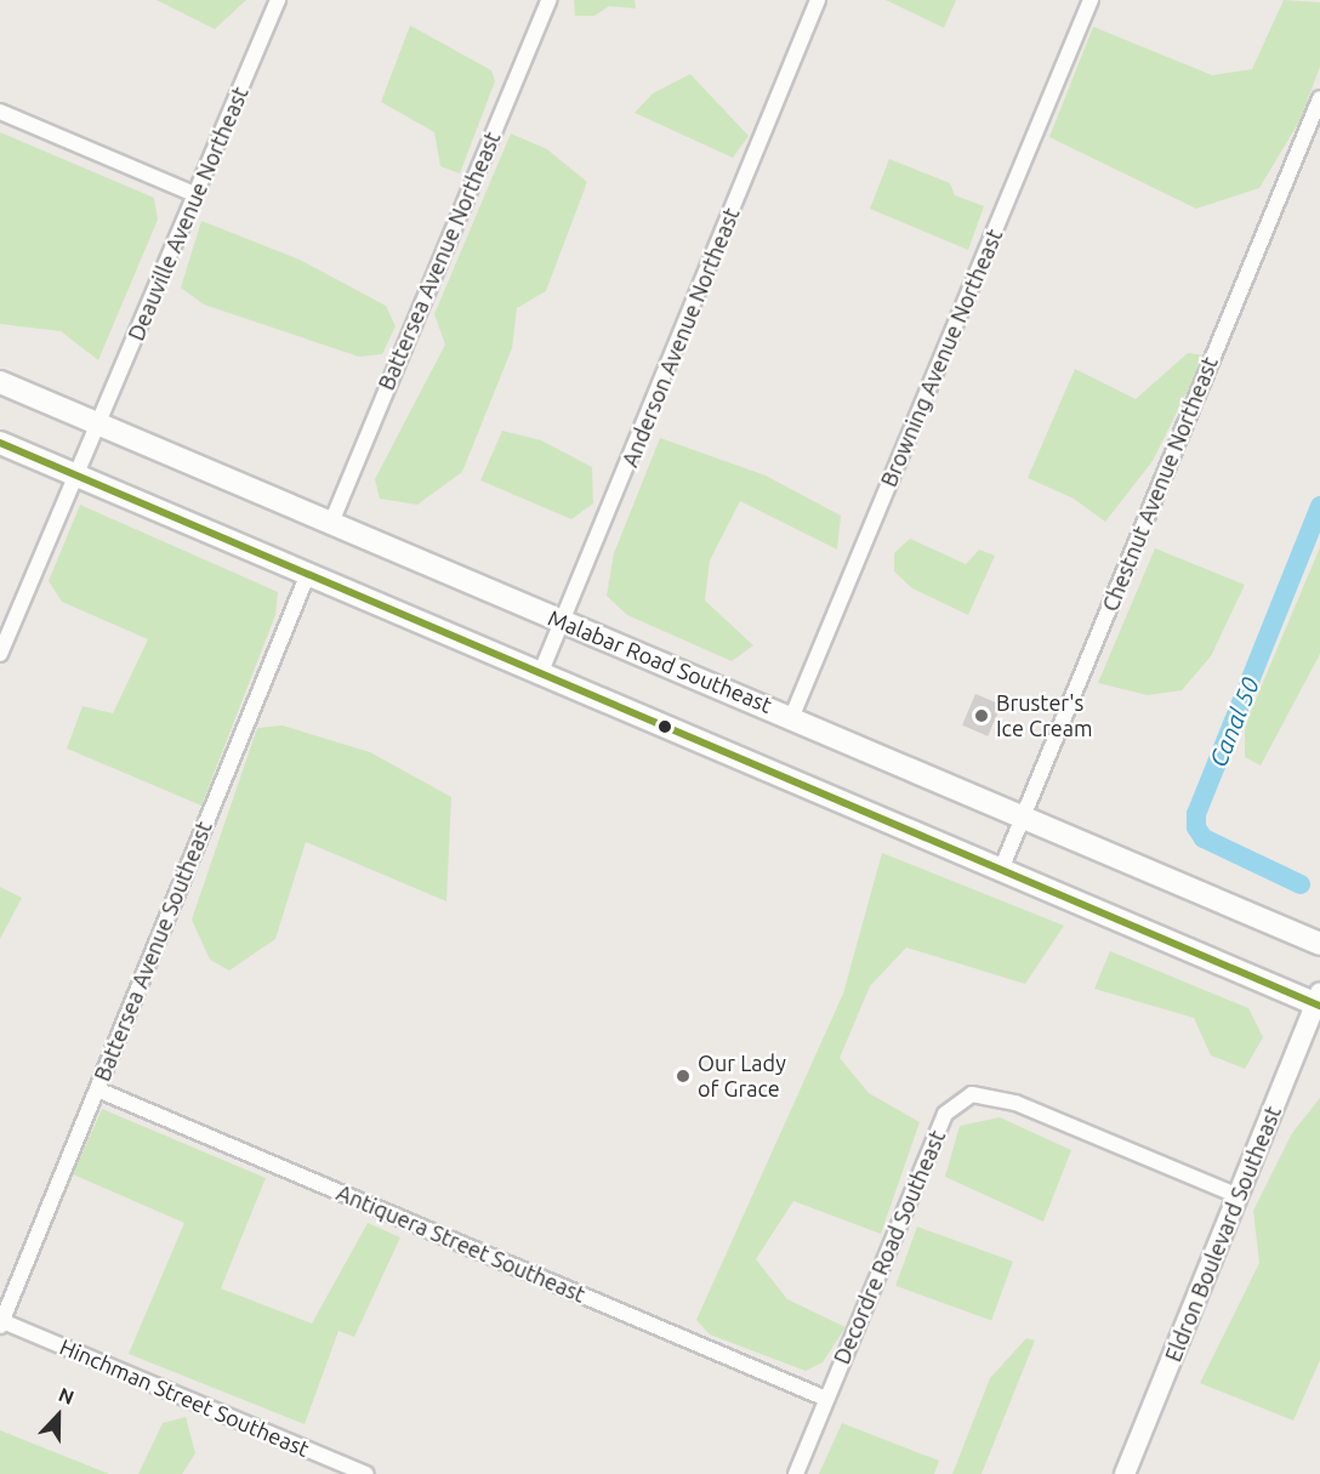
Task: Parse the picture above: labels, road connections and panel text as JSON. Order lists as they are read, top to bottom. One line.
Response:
{"streets":{"main road":["Malabar Road Southeast"],"street":["Deauville Avenue Northeast","Battersea Avenue Northeast","Anderson Avenue Northeast","Browning Avenue Northeast","Chestnut Avenue Northeast","Battersea Avenue Southeast","Eldron Boulevard Southeast","Antiquera Street Southeast","Decordre Road Southeast","Hinchman Street Southeast"]},"crossings":[["Deauville Avenue Northeast","Malabar Road Southeast"],["Battersea Avenue Northeast","Malabar Road Southeast"],["Anderson Avenue Northeast","Malabar Road Southeast"],["Browning Avenue Northeast","Malabar Road Southeast"],["Chestnut Avenue Northeast","Malabar Road Southeast"],["Battersea Avenue Southeast","Antiquera Street Southeast"],["Battersea Avenue Southeast","Hinchman Street Southeast"],["Eldron Boulevard Southeast","Decordre Road Southeast"],["Antiquera Street Southeast","Decordre Road Southeast"]],"water":["Canal 50"],"places":["Bruster's Ice Cream","Our Lady of Grace"],"north":"top"}
